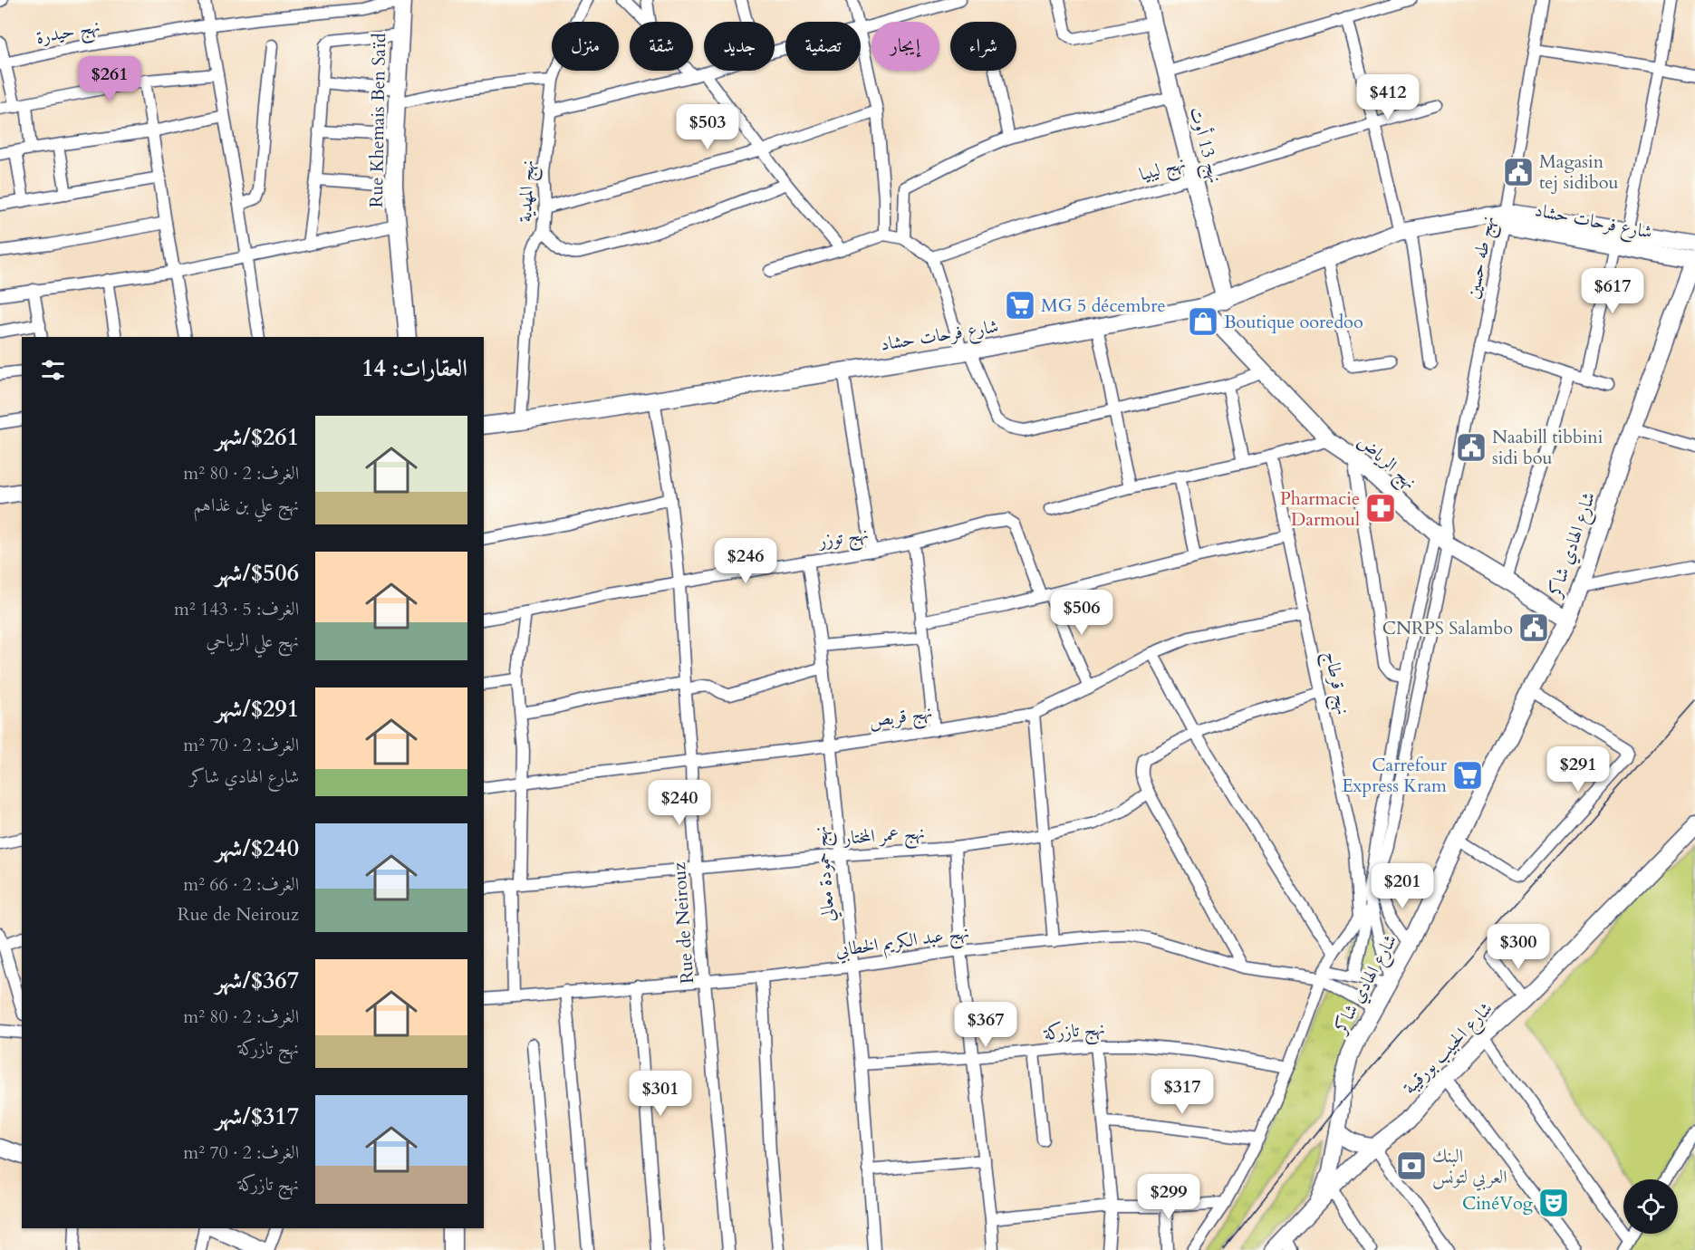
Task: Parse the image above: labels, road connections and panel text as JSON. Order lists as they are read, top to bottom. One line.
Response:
{"streets":{"street":["نهج حيدرة","Rue Khemais Ben Saïd","نهج 13 أوت","نهج ليبيا","نهج المهدية","شارع فرحات حشاد","نهج طه حسين","نهج الرياض","نهج توزر","شارع الهادي شاكر","نهج قرطاج","نهج قربص","نهج عمر المختار","نهج حمودة معالي","Rue de Neirouz","نهج عبد الكريم الخطابي","نهج تازركة","شارع الحبيب بورقيبة"]},"crossings":[["نهج حيدرة","Rue Khemais Ben Saïd"],["نهج 13 أوت","نهج ليبيا"],["نهج 13 أوت","شارع فرحات حشاد"],["نهج المهدية","شارع فرحات حشاد"],["شارع فرحات حشاد","نهج طه حسين"],["شارع فرحات حشاد","نهج الرياض"],["شارع فرحات حشاد","شارع الهادي شاكر"],["شارع فرحات حشاد","Rue de Neirouz"],["نهج طه حسين","نهج الرياض"],["نهج الرياض","شارع الهادي شاكر"],["نهج توزر","نهج حمودة معالي"],["نهج توزر","Rue de Neirouz"],["شارع الهادي شاكر","نهج عبد الكريم الخطابي"],["شارع الهادي شاكر","شارع الحبيب بورقيبة"],["نهج قرطاج","نهج قربص"],["نهج قربص","نهج حمودة معالي"],["نهج قربص","Rue de Neirouz"],["نهج عمر المختار","نهج حمودة معالي"],["نهج عمر المختار","Rue de Neirouz"],["نهج حمودة معالي","نهج عبد الكريم الخطابي"],["نهج حمودة معالي","نهج تازركة"],["Rue de Neirouz","نهج عبد الكريم الخطابي"]],"places":{"public building":["Magasin tej sidibou","Naabill tibbini sidi bou","CNRPS Salambo"],"supermarket":["MG 5 décembre","Carrefour Express Kram"],"shop":["Boutique ooredoo"],"pharmacy":["Pharmacie Darmoul"],"bank":["البنك العربي لتونس"],"theatre":["CinéVog"]},"page":{"chip":["شراء","إيجار","تصفية","جديد","شقة","منزل"],"price":["$261","$412","$503","$617","$246","$506","$291","$240","$201","$300","$367","$317","$301","$299"],"heading":"العقارات: 14","list":[{"name":"$261/شهر","note":"الغرف: 2 · 80 m² · نهج علي بن غذاهم"},{"name":"$506/شهر","note":"الغرف: 5 · 143 m² · نهج علي الرياحي"},{"name":"$291/شهر","note":"الغرف: 2 · 70 m² · شارع الهادي شاكر"},{"name":"$240/شهر","note":"الغرف: 2 · 66 m² · Rue de Neirouz"},{"name":"$367/شهر","note":"الغرف: 2 · 80 m² · نهج تازركة"},{"name":"$317/شهر","note":"الغرف: 2 · 70 m² · نهج تازركة"}]}}
